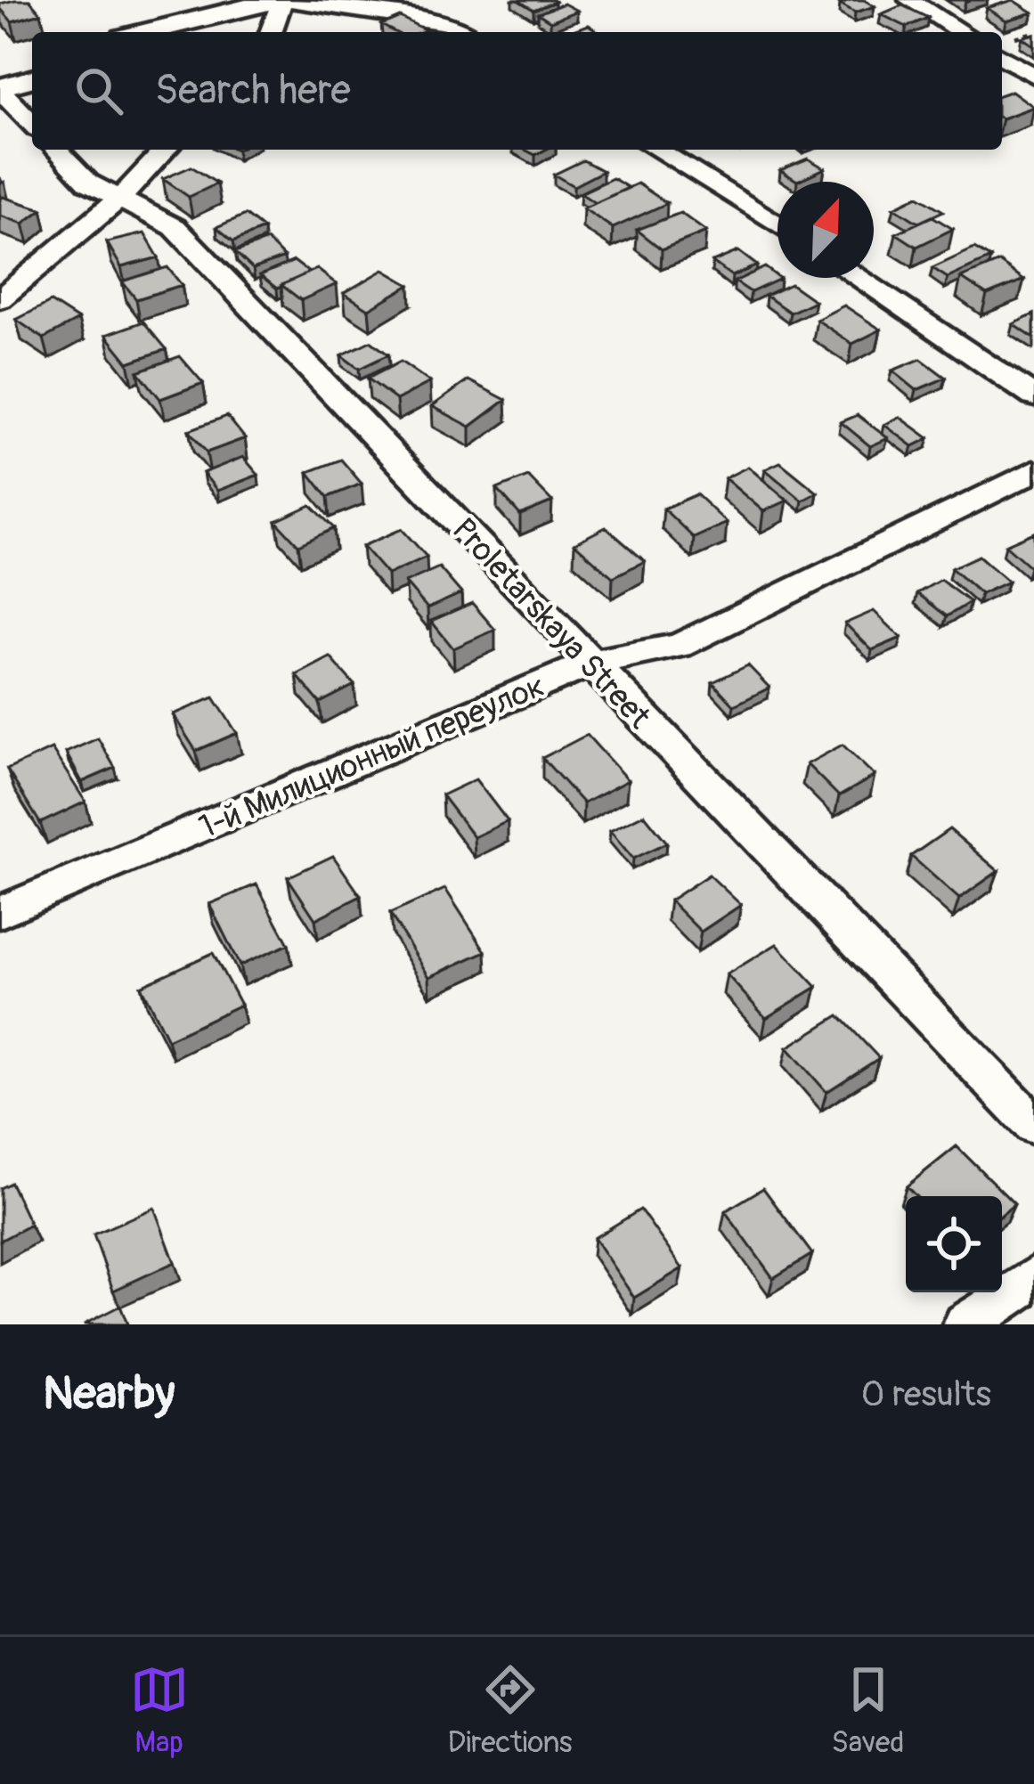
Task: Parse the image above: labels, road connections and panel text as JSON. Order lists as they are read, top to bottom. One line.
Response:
{"streets":{"street":["Proletarskaya Street","1-й Милиционный переулок"]},"crossings":[["Proletarskaya Street","1-й Милиционный переулок"]],"north":"top right","page":{"search":"Search here","heading":["Nearby","0 results"],"nav":["Map","Directions","Saved"]}}
